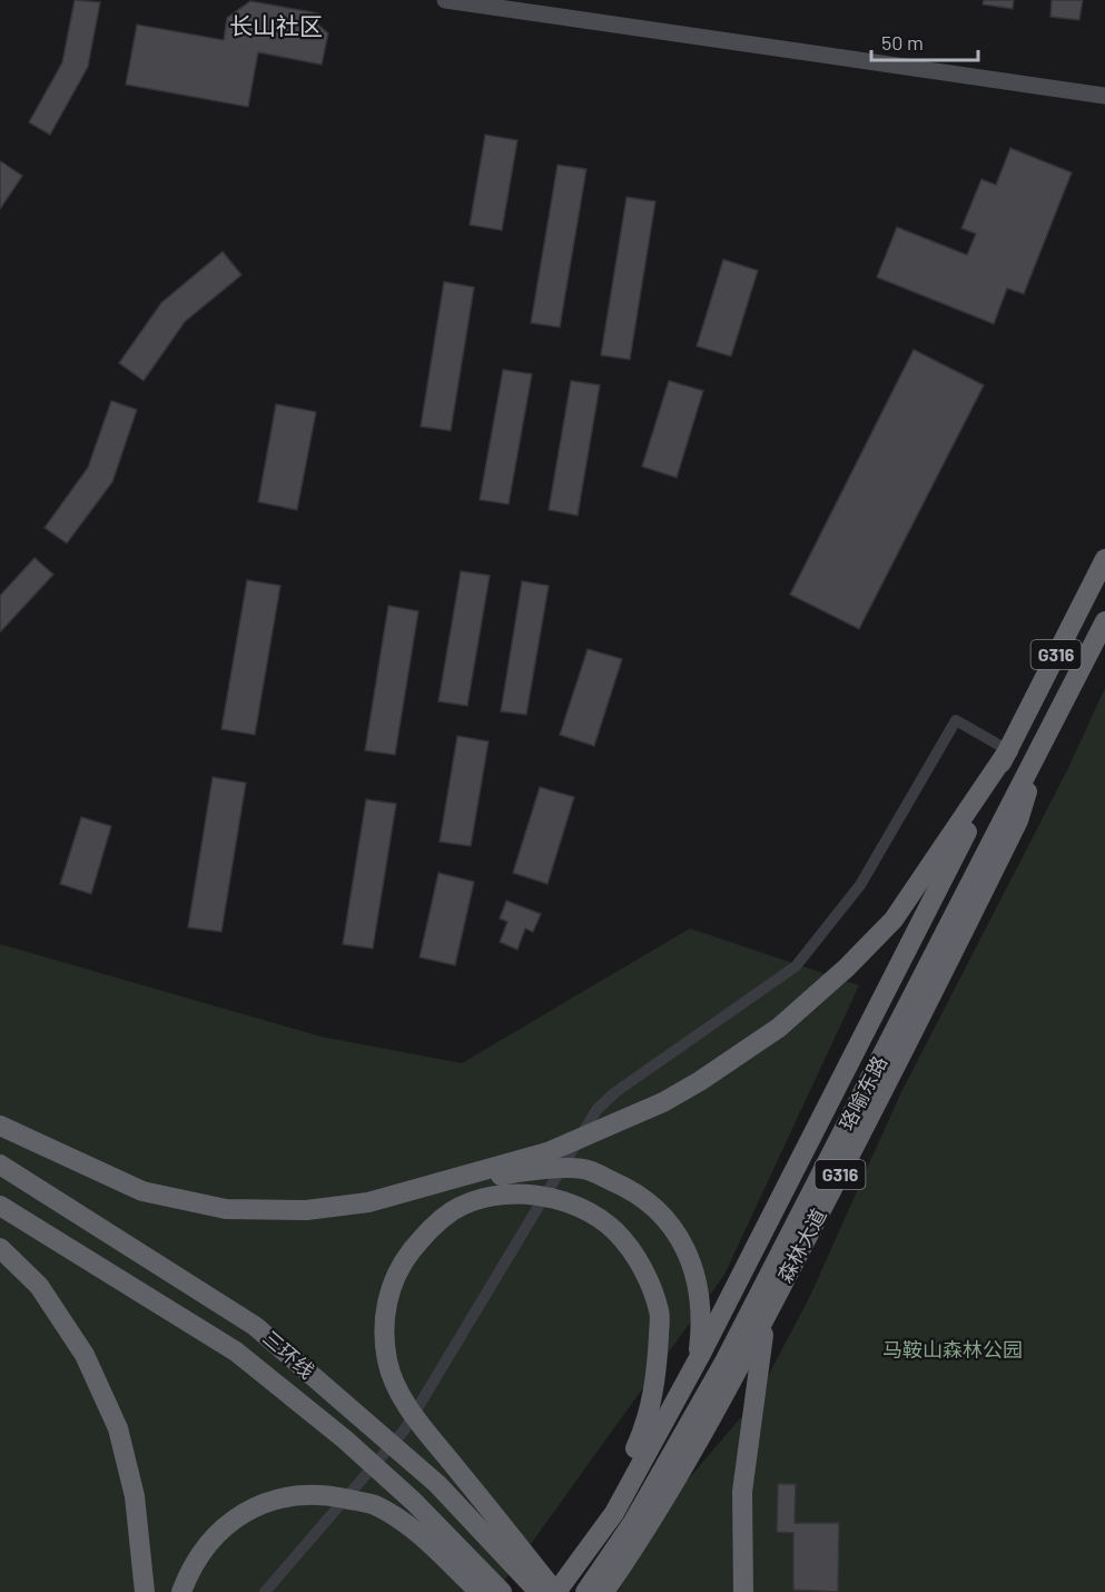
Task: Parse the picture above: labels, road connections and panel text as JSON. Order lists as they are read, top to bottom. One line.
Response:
{"streets":{"highway":["G316","珞喻东路","森林大道","三环线"]},"crossings":[["G316","森林大道"],["珞喻东路","森林大道"]],"districts":["长山社区"],"parks":["马鞍山森林公园"],"scale_bar":"50 m"}
